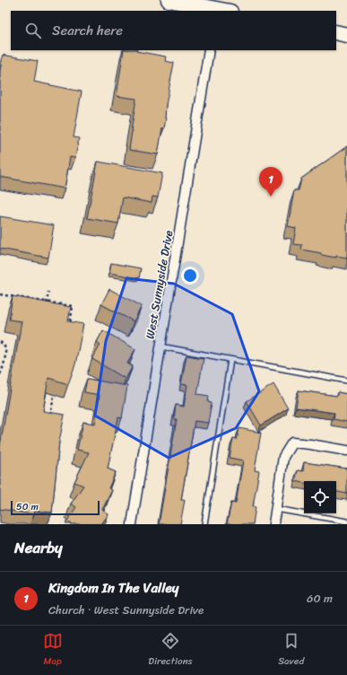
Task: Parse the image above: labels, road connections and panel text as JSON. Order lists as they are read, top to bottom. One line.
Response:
{"streets":{"street":["West Sunnyside Drive"]},"scale_bar":"50 m","page":{"search":"Search here","pins":"1","scale":"50 m","heading":"Nearby","list":[{"mark":"1","name":"Kingdom In The Valley","note":"Church · West Sunnyside Drive","value":"60 m"}],"nav":["Map","Directions","Saved"]}}
